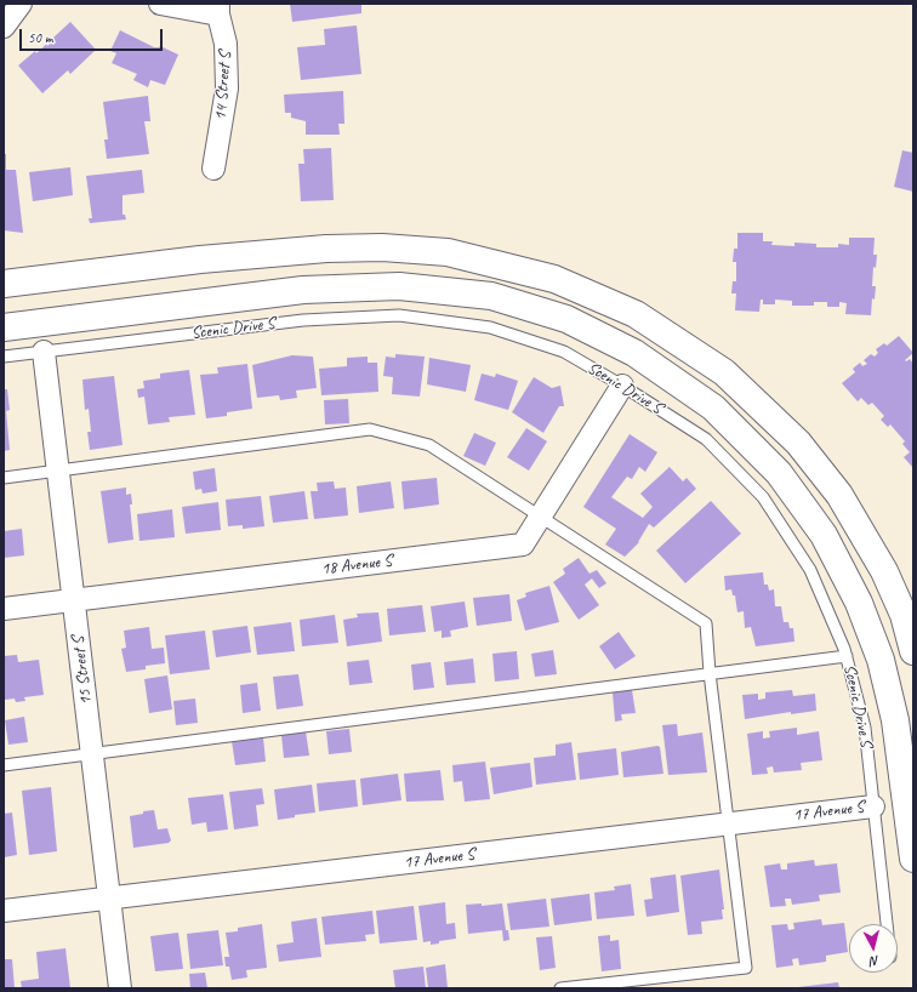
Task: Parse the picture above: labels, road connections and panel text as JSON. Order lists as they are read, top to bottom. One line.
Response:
{"streets":{"main road":["Scenic Drive S"],"street":["14 Street S","18 Avenue S","15 Street S","17 Avenue S"]},"crossings":[["Scenic Drive S","18 Avenue S"],["Scenic Drive S","15 Street S"],["Scenic Drive S","17 Avenue S"],["18 Avenue S","15 Street S"],["15 Street S","17 Avenue S"]],"scale_bar":"50 m","north":"bottom"}
